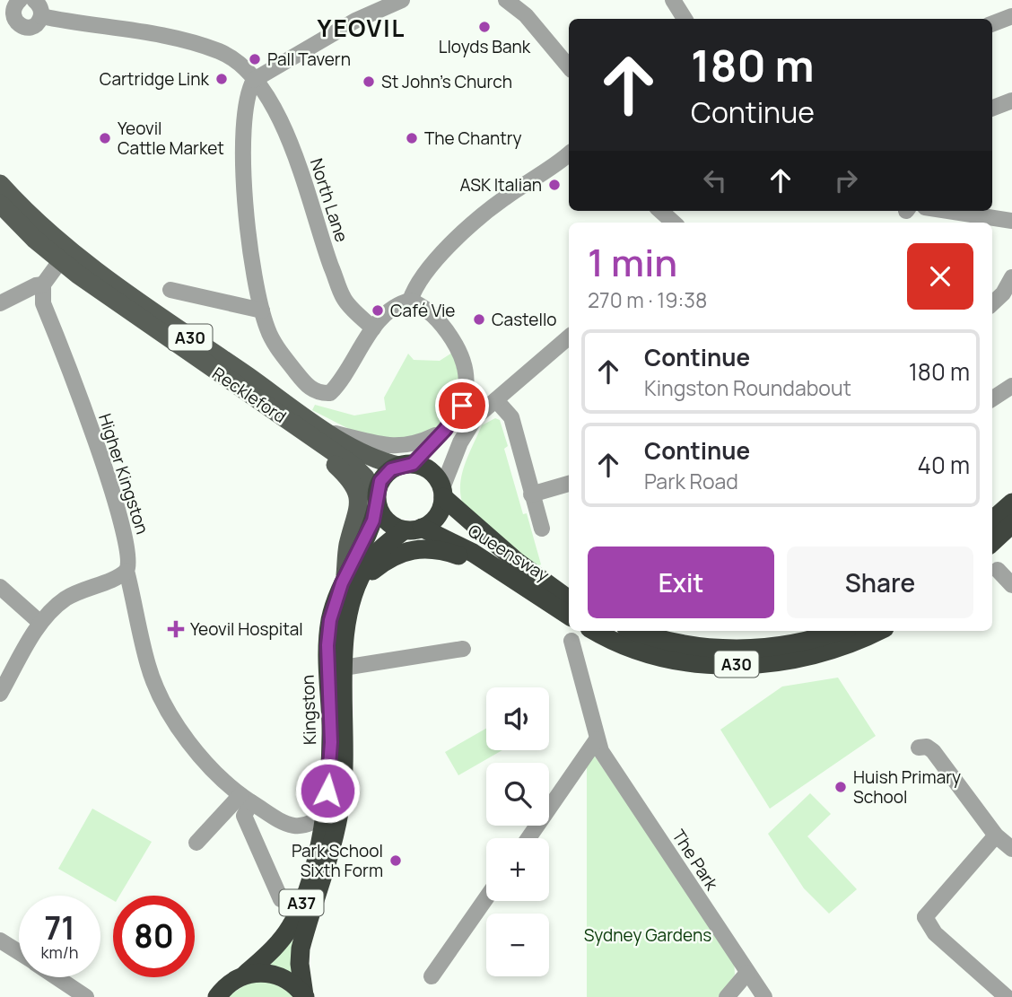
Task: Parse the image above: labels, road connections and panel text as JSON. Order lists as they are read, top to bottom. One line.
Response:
{"streets":{"highway":["A30","Queensway","Kingston","A37"],"main road":["Reckleford"],"street":["North Lane","Higher Kingston","The Park"]},"crossings":[["Reckleford","Queensway"],["Reckleford","Kingston"],["Higher Kingston","Kingston"],["Queensway","Kingston"],["Kingston","A37"]],"districts":["YEOVIL"],"parks":["Sydney Gardens"],"places":{"other":["Lloyds Bank","Pall Tavern","Cartridge Link","St John's Church","Yeovil Cattle Market","The Chantry","ASK Italian","Café Vie","Castello","Huish Primary School","Park School Sixth Form"],"health":["Yeovil Hospital"]},"page":{"turn":["180 m","Continue"],"heading":["1 min","270 m · 19:38"],"list":[{"name":"Continue","note":"Kingston Roundabout","value":"180 m"},{"name":"Continue","note":"Park Road","value":"40 m"}],"buttons":["Exit","Share"],"map_buttons":["+","−"],"speed":"71 km/h","limit":"80"}}
